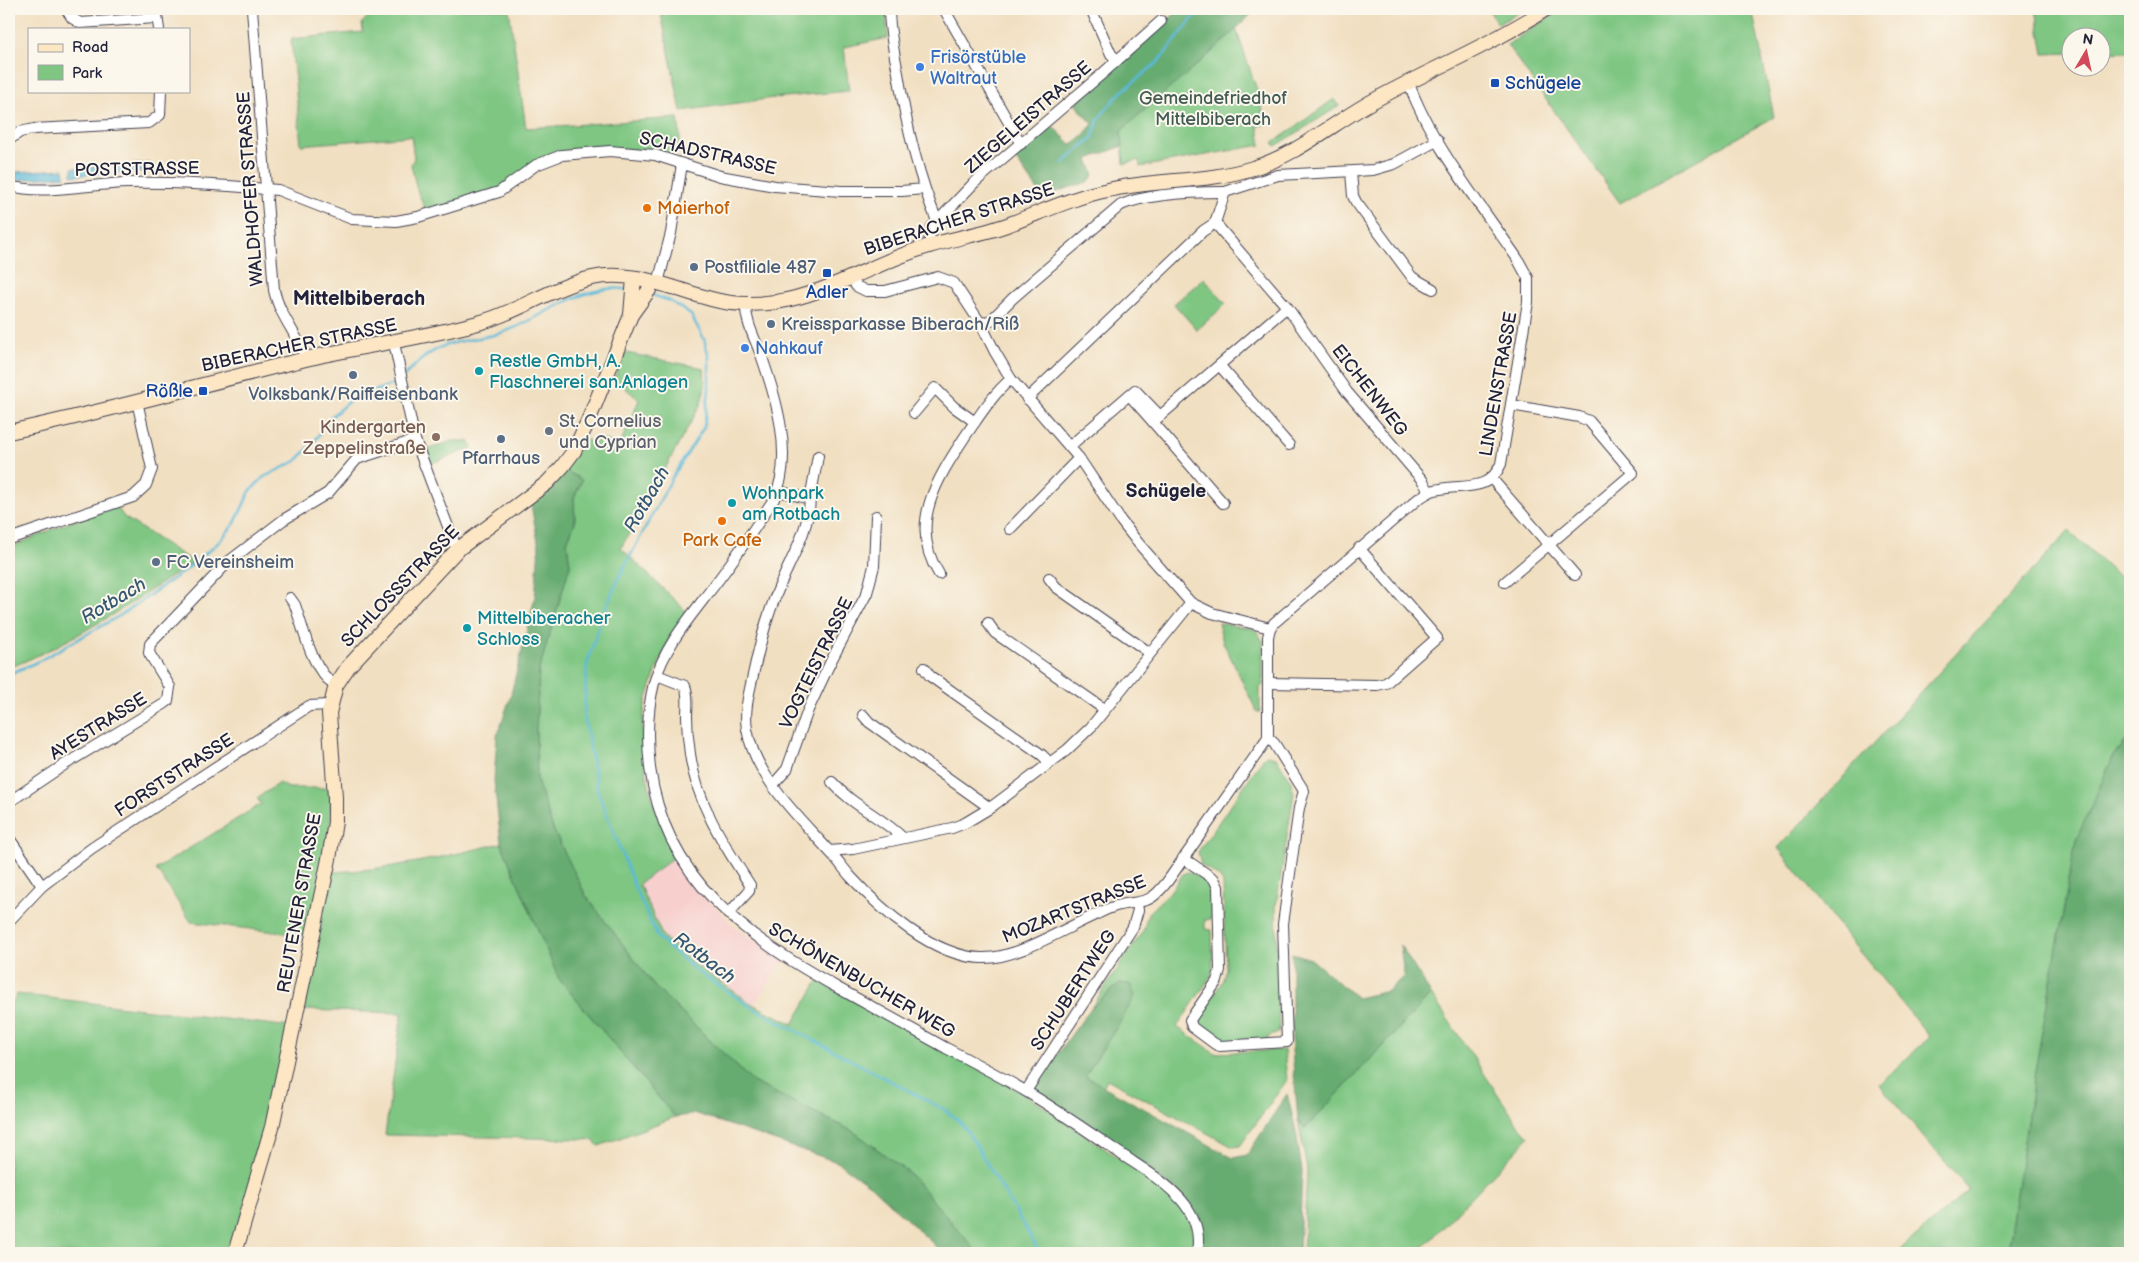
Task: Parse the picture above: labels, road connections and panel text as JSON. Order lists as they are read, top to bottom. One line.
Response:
{"streets":{"street":["ZIEGELEISTRASSE","SCHADSTRASSE","POSTSTRASSE","WALDHOFER STRASSE","BIBERACHER STRASSE","LINDENSTRASSE","EICHENWEG","SCHLOSSSTRASSE","VOGTEISTRASSE","AYESTRASSE","FORSTSTRASSE","REUTENER STRASSE","MOZARTSTRASSE","SCHÖNENBUCHER WEG","SCHUBERTWEG"]},"crossings":[["ZIEGELEISTRASSE","BIBERACHER STRASSE"],["SCHADSTRASSE","POSTSTRASSE"],["SCHADSTRASSE","WALDHOFER STRASSE"],["POSTSTRASSE","WALDHOFER STRASSE"],["WALDHOFER STRASSE","BIBERACHER STRASSE"],["BIBERACHER STRASSE","LINDENSTRASSE"],["BIBERACHER STRASSE","SCHLOSSSTRASSE"],["BIBERACHER STRASSE","SCHÖNENBUCHER WEG"],["LINDENSTRASSE","EICHENWEG"],["SCHLOSSSTRASSE","REUTENER STRASSE"],["VOGTEISTRASSE","MOZARTSTRASSE"],["FORSTSTRASSE","REUTENER STRASSE"],["MOZARTSTRASSE","SCHUBERTWEG"],["SCHÖNENBUCHER WEG","SCHUBERTWEG"]],"districts":["Mittelbiberach","Schügele"],"water":["Rotbach"],"parks":["Gemeindefriedhof Mittelbiberach"],"places":{"other":["Frisörstüble Waltraut","Maierhof","Postfiliale 487","Kreissparkasse Biberach/Riß","Nahkauf","Restle GmbH, A. Flaschnerei san.Anlagen","Volksbank/Raiffeisenbank","St. Cornelius und Cyprian","Kindergarten Zeppelinstraße","Pfarrhaus","Wohnpark am Rotbach","Park Cafe","FC Vereinsheim","Mittelbiberacher Schloss"],"transit":["Schügele","Adler","Rößle"]},"legend":["Road","Park"],"north":"top"}
